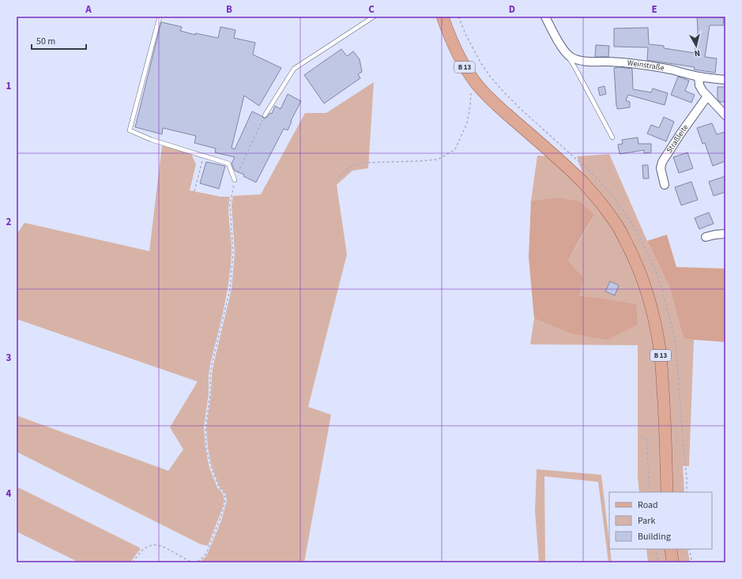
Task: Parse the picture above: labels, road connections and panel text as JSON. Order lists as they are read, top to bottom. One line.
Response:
{"streets":{"main road":["B 13"],"street":["Weinstraße","Straßleite"]},"legend":["Road","Park","Building"],"scale_bar":"50 m","north":"bottom","grid":{"columns":["A","B","C","D","E"],"rows":["1","2","3","4"]}}
